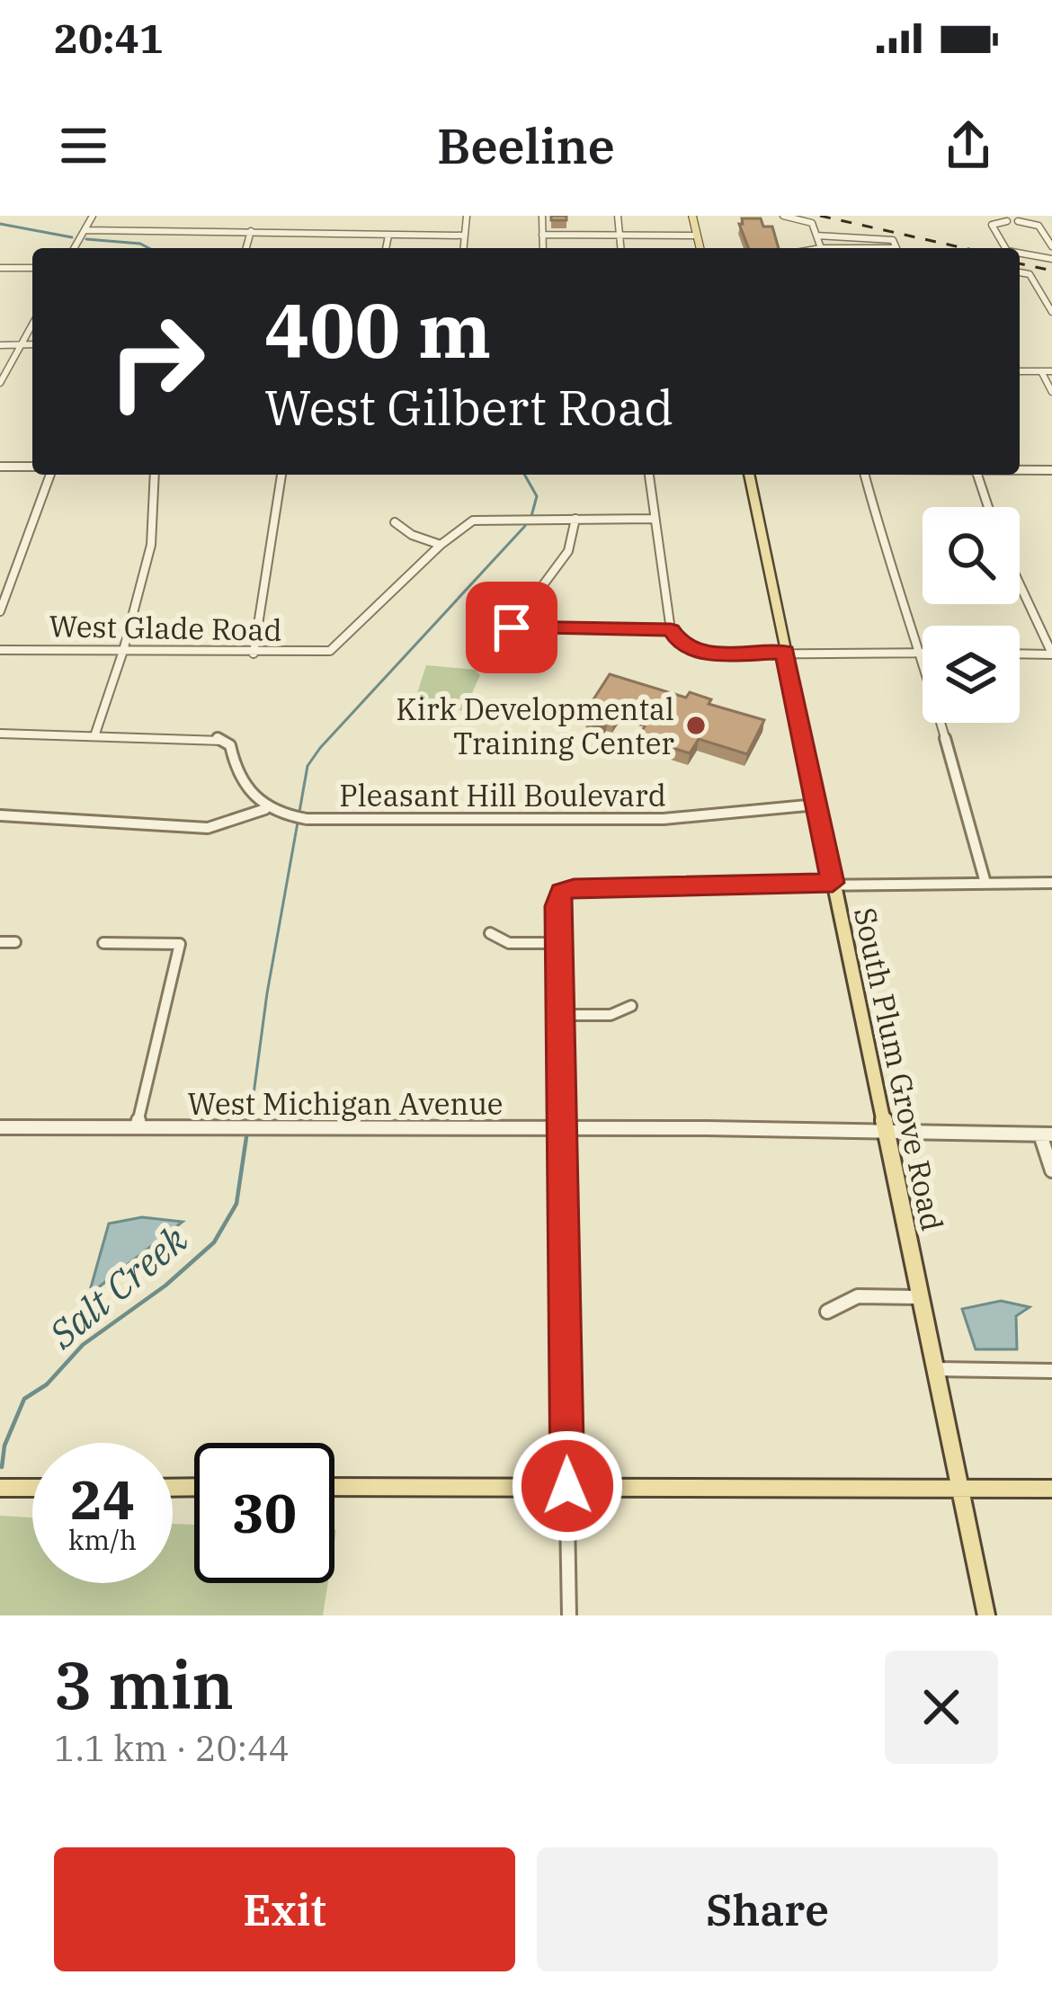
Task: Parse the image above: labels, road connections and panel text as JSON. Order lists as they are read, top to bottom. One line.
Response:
{"streets":{"main road":["South Plum Grove Road"],"street":["West Glade Road","Pleasant Hill Boulevard","West Michigan Avenue"]},"crossings":[["Pleasant Hill Boulevard","South Plum Grove Road"],["South Plum Grove Road","West Michigan Avenue"]],"water":["Salt Creek"],"places":["Kirk Developmental Training Center"],"page":{"status":"20:41","header":"Beeline","turn":["400 m","West Gilbert Road"],"speed":"24 km/h","limit":"30","heading":["3 min","1.1 km · 20:44"],"buttons":["Exit","Share"]}}
